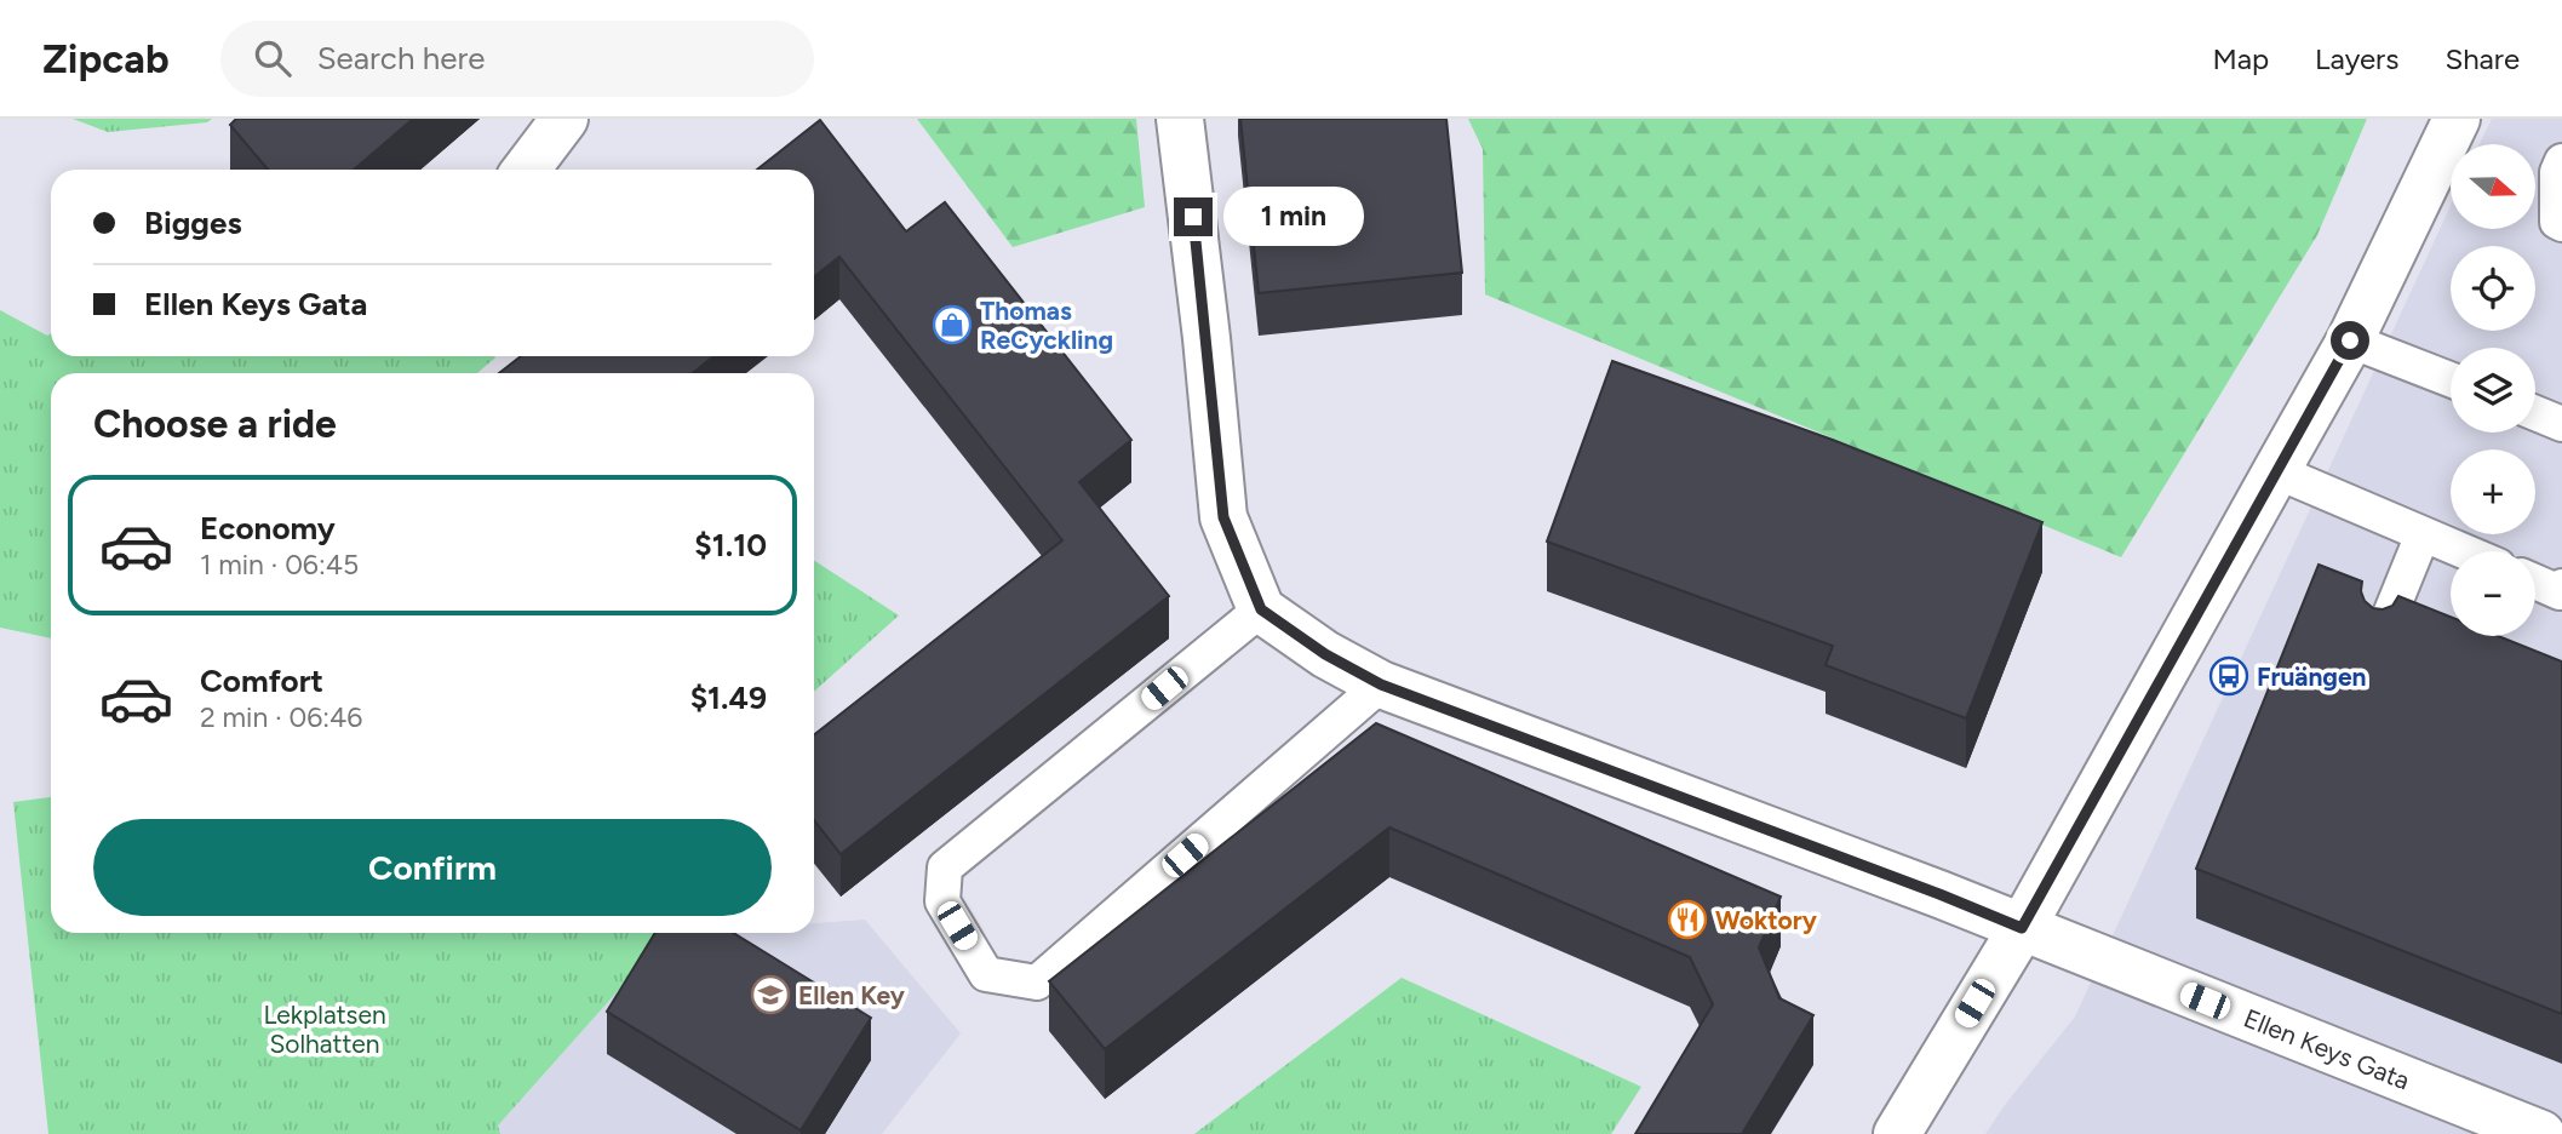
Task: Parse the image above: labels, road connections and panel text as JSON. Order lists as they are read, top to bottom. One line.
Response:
{"streets":{"street":["Ellen Keys Gata"]},"parks":["Lekplatsen Solhatten"],"places":{"shop":["Thomas ReCyckling"],"bus stop":["Fruängen"],"restaurant":["Woktory"],"school or university":["Ellen Key"]},"north":"right","page":{"header":"Zipcab","search":"Search here","nav":["Map","Layers","Share"],"map_buttons":["+","−"],"banner":["Bigges","Ellen Keys Gata"],"bubble":"1 min","heading":"Choose a ride","list":[{"name":"Economy","note":"1 min · 06:45","value":"$1.10"},{"name":"Comfort","note":"2 min · 06:46","value":"$1.49"}],"buttons":"Confirm"}}
